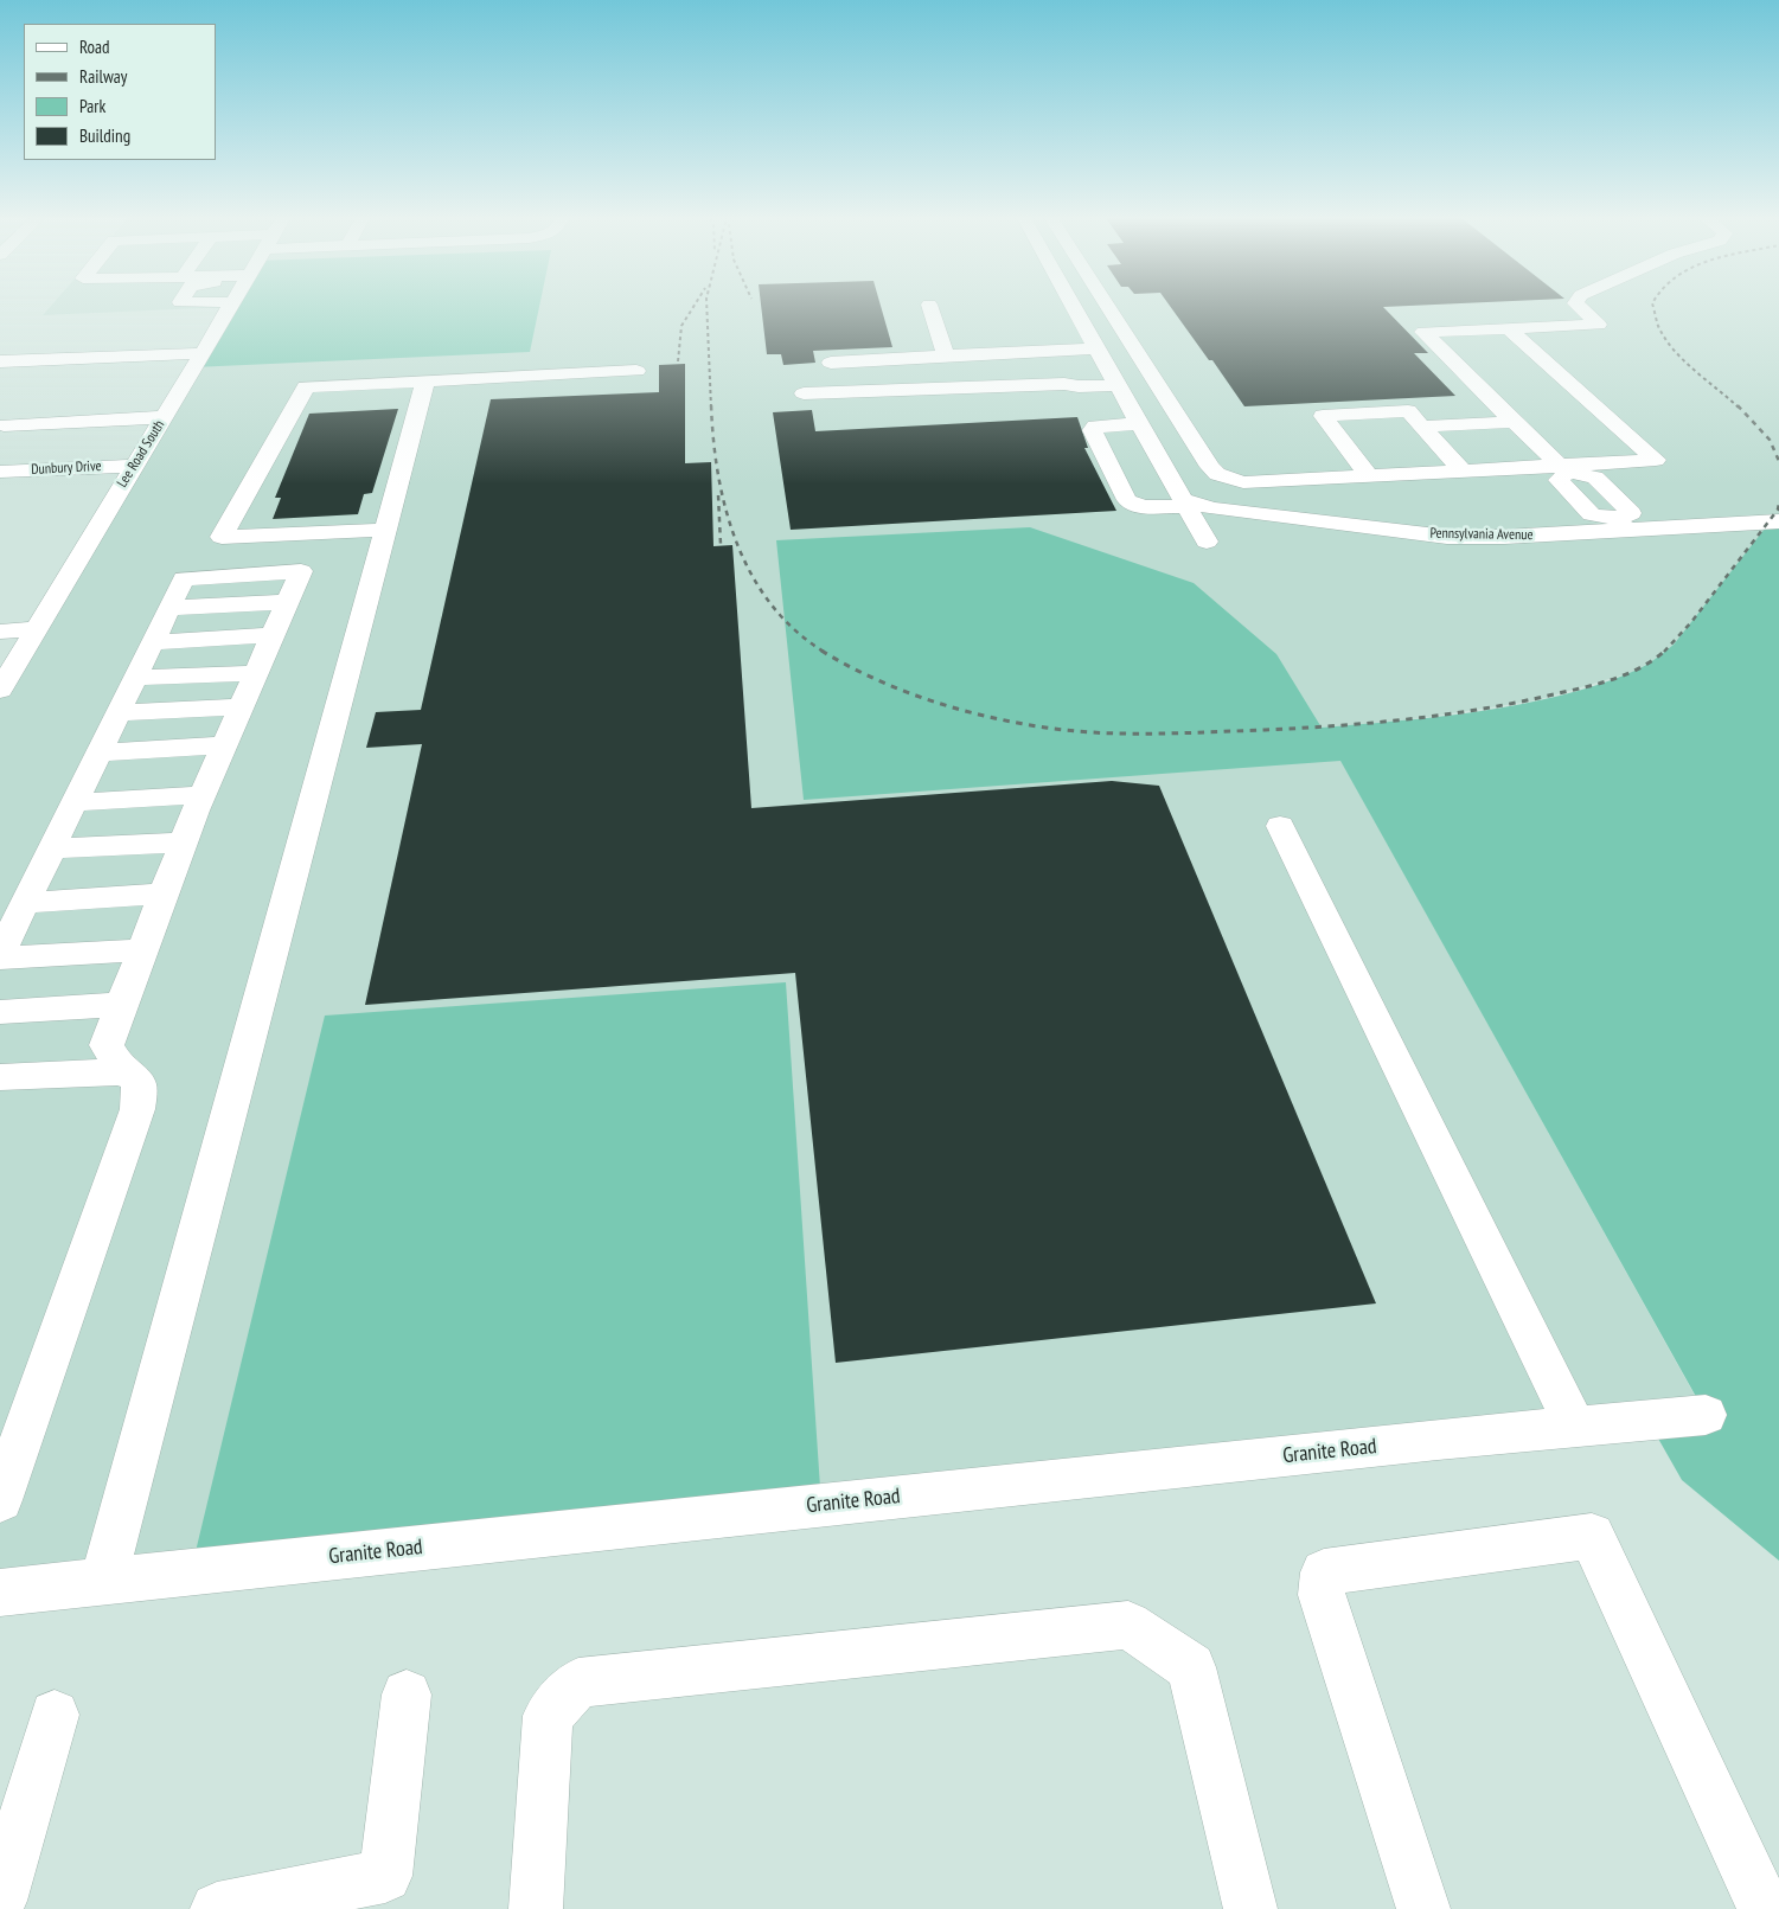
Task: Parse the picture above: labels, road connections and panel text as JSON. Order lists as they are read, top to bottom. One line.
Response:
{"streets":{"street":["Lee Road South","Dunbury Drive","Pennsylvania Avenue","Granite Road"]},"crossings":[["Lee Road South","Dunbury Drive"]],"legend":["Road","Railway","Park","Building"]}
